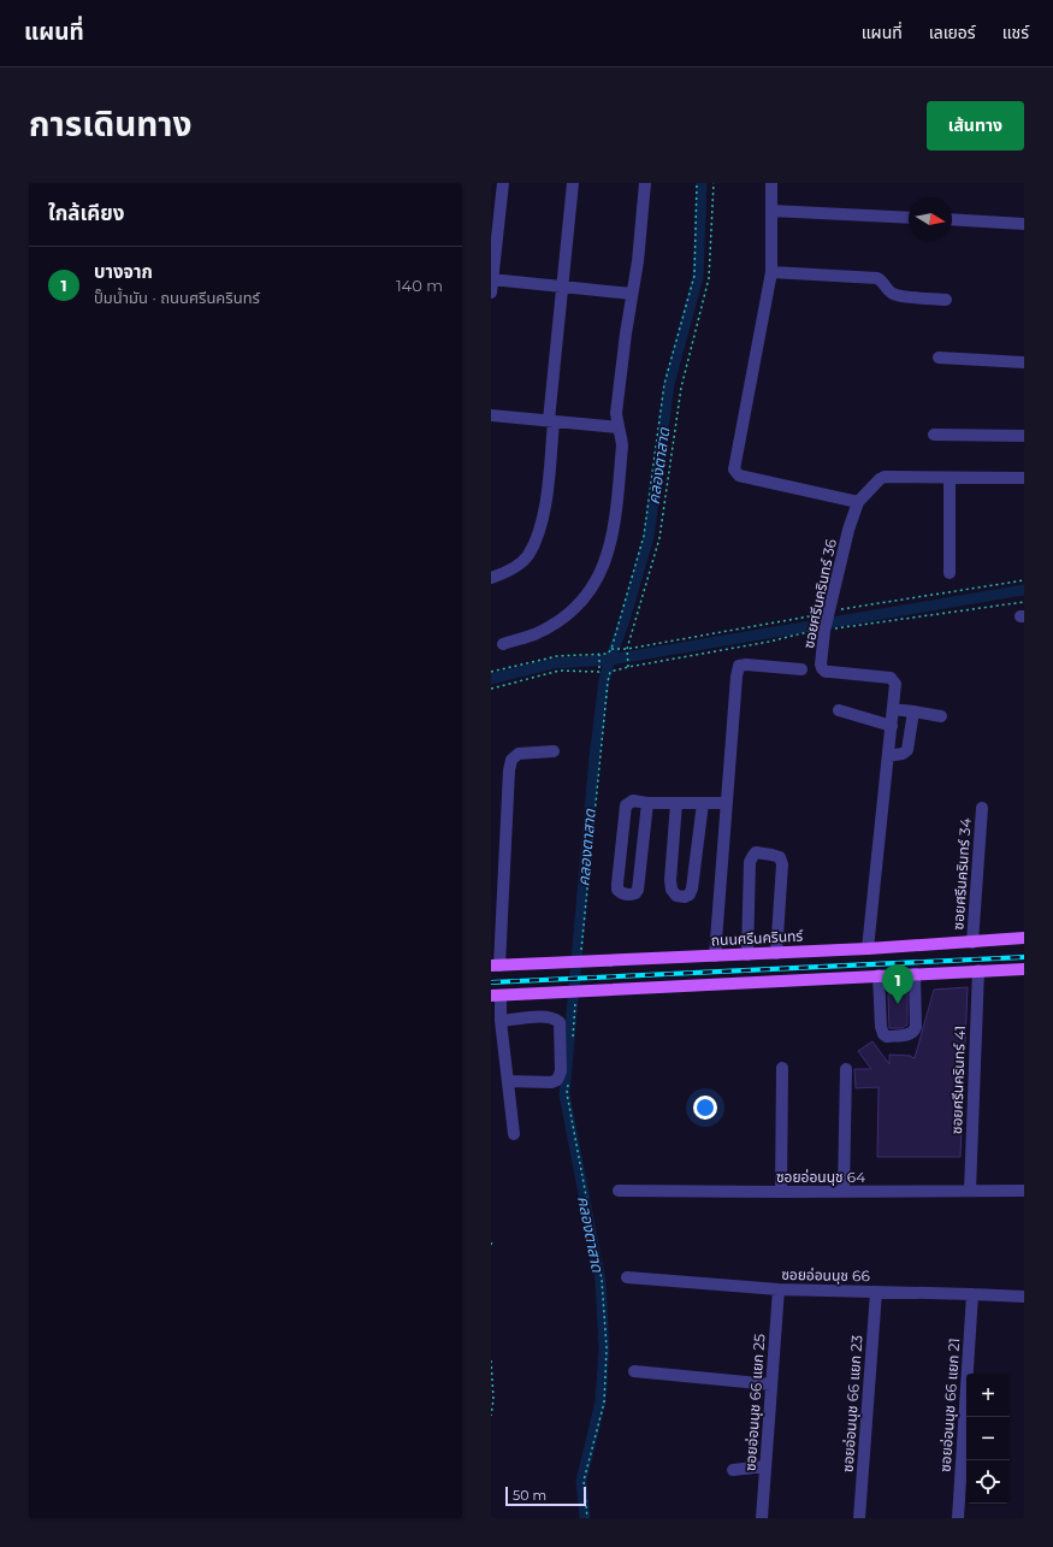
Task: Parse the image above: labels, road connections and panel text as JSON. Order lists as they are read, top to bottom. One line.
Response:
{"streets":{"main road":["ถนนศรีนครินทร์"],"street":["ซอยศรีนครินทร์ 36","ซอยศรีนครินทร์ 34","ซอยศรีนครินทร์ 41","ซอยอ่อนนุช 64","ซอยอ่อนนุช 66","ซอยอ่อนนุช 66 แยก 25","ซอยอ่อนนุช 66 แยก 23","ซอยอ่อนนุช 66 แยก 21"]},"crossings":[["ซอยศรีนครินทร์ 36","ถนนศรีนครินทร์"],["ซอยศรีนครินทร์ 34","ถนนศรีนครินทร์"],["ซอยศรีนครินทร์ 41","ซอยอ่อนนุช 64"],["ซอยอ่อนนุช 66","ซอยอ่อนนุช 66 แยก 25"],["ซอยอ่อนนุช 66","ซอยอ่อนนุช 66 แยก 23"],["ซอยอ่อนนุช 66","ซอยอ่อนนุช 66 แยก 21"]],"water":["คลองตาสาด"],"scale_bar":"50 m","north":"right","page":{"header":"แผนที่","nav":["แผนที่","เลเยอร์","แชร์"],"title":"การเดินทาง","buttons":"เส้นทาง","heading":"ใกล้เคียง","list":[{"mark":"1","name":"บางจาก","note":"ปั๊มน้ำมัน · ถนนศรีนครินทร์","value":"140 m"}],"pins":"1","map_buttons":["+","−"],"scale":"50 m"}}
